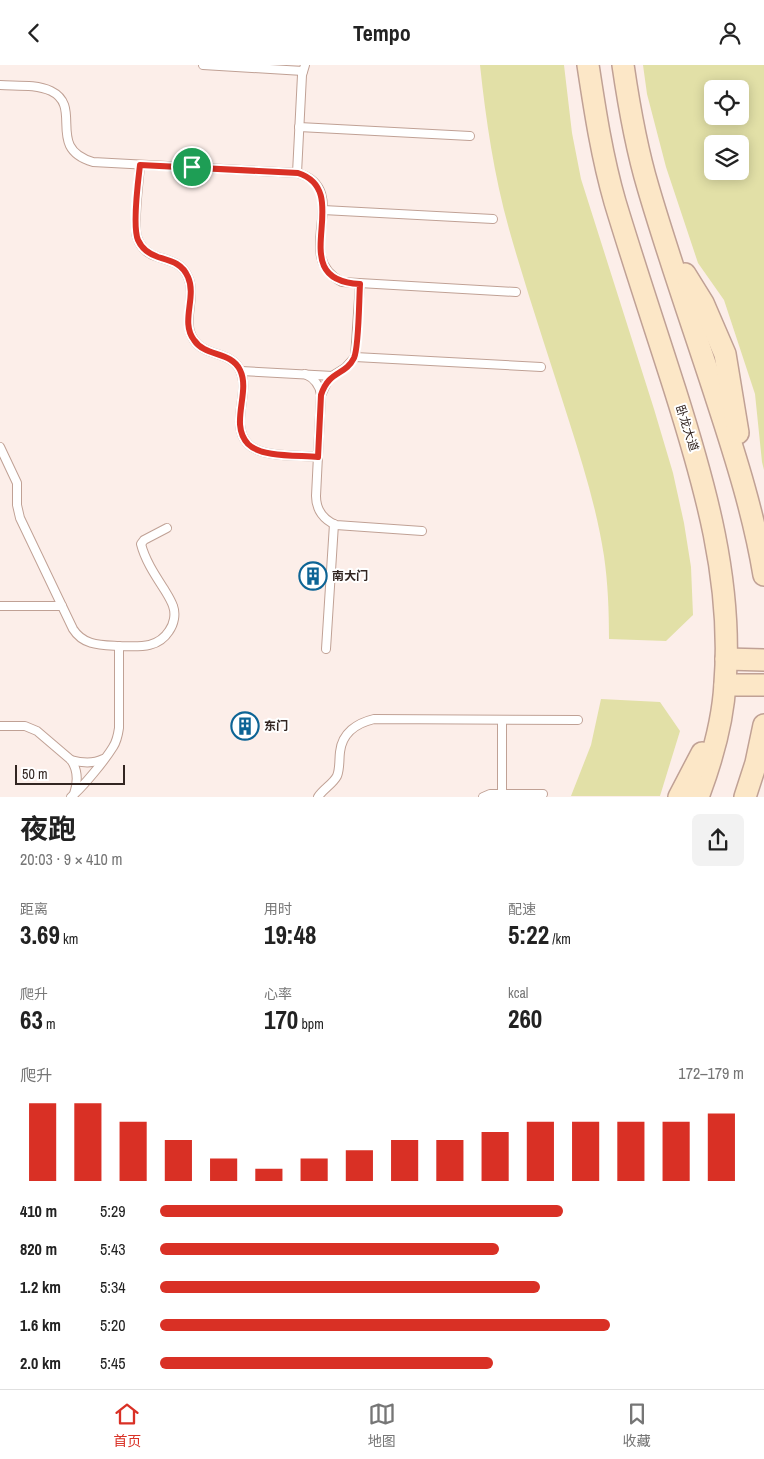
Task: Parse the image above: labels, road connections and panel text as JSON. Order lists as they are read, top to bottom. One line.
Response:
{"streets":{"main road":["卧龙大道"]},"places":{"building":["南大门","东门"]},"scale_bar":"50 m","page":{"header":"Tempo","scale":"50 m","heading":["夜跑","20:03 · 9 × 410 m"],"stats":[["距离","3.69 km"],["用时","19:48"],["配速","5:22 /km"],["爬升","63 m"],["心率","170 bpm"],["kcal","260"]],"chart":["爬升","172–179 m"],"list":[{"name":"410 m","note":"5:29"},{"name":"820 m","note":"5:43"},{"name":"1.2 km","note":"5:34"},{"name":"1.6 km","note":"5:20"},{"name":"2.0 km","note":"5:45"}],"tabs":["首页","地图","收藏"]}}
